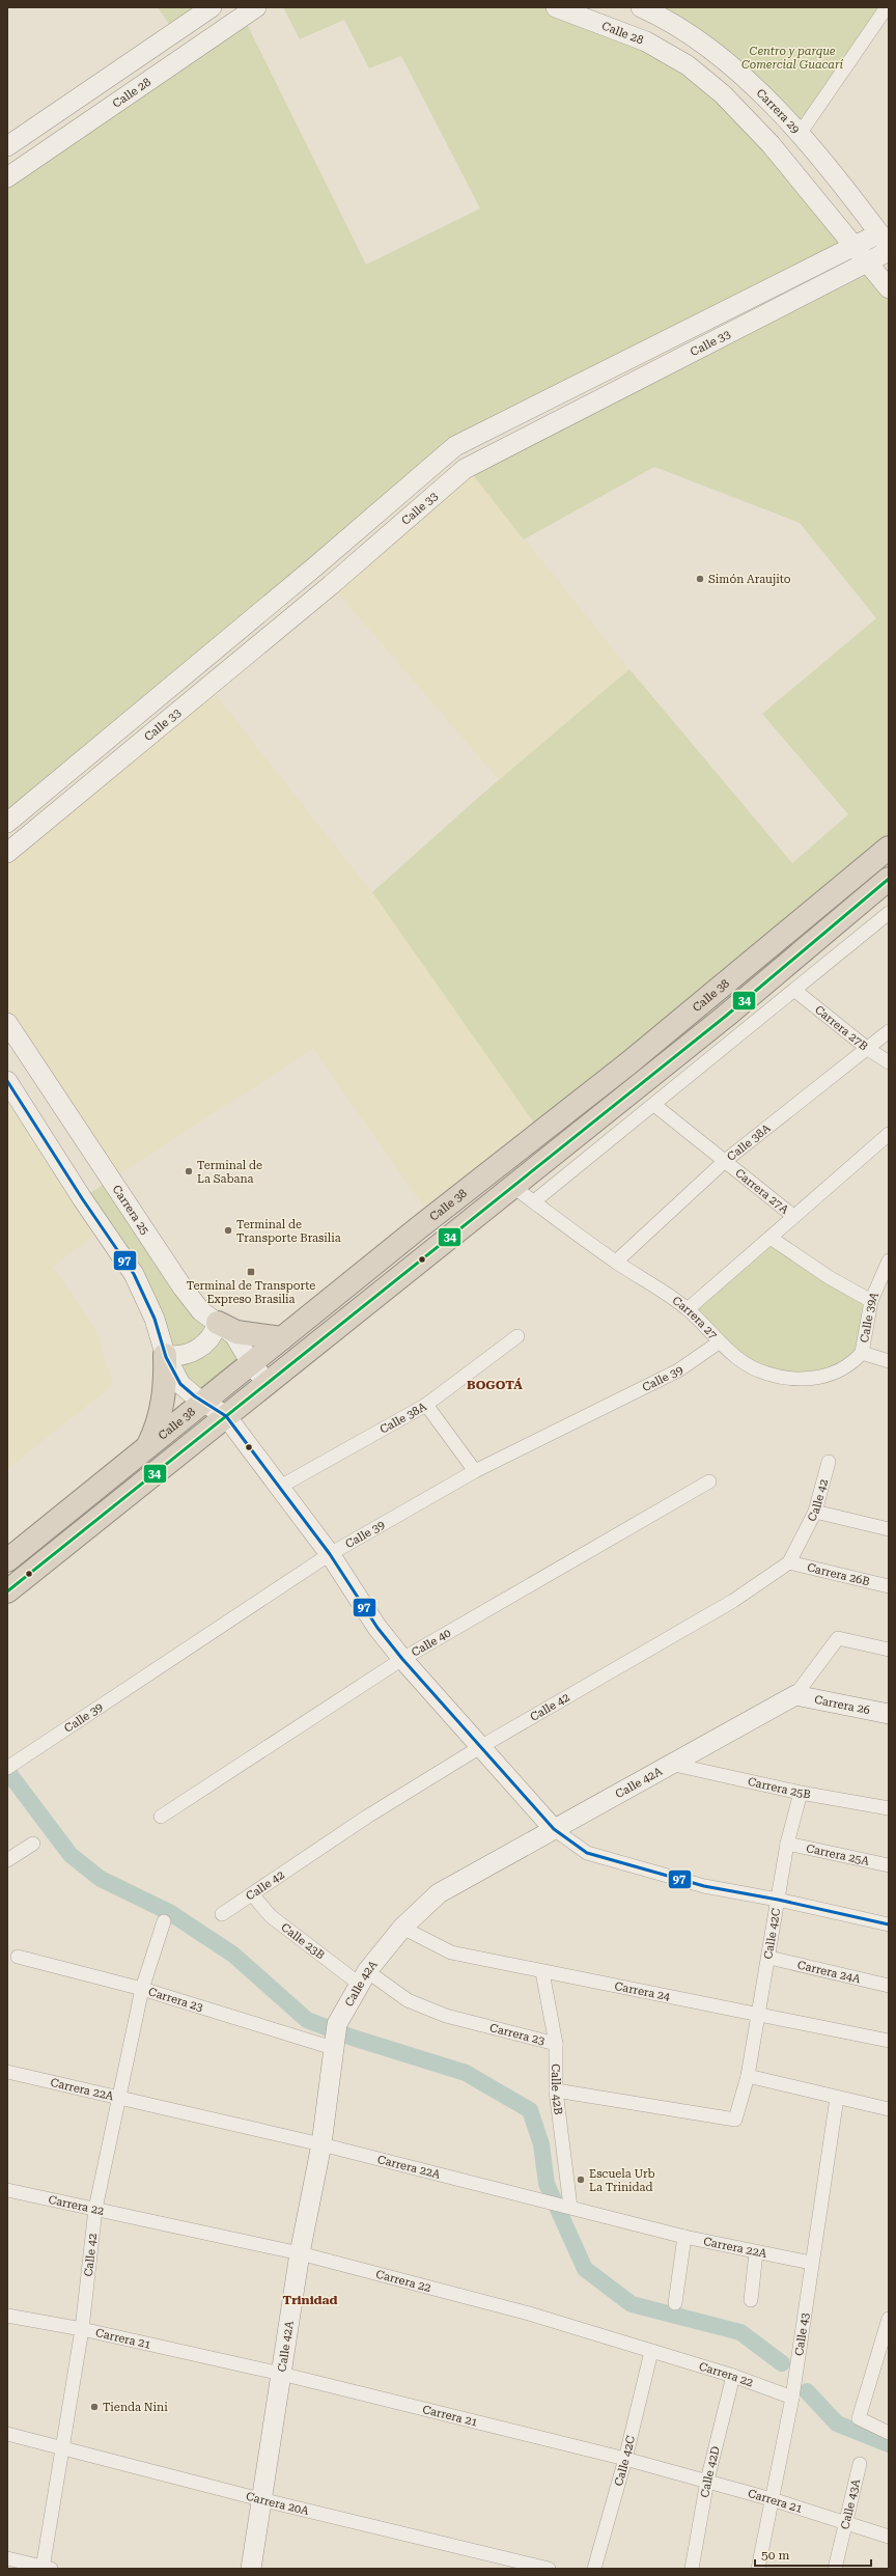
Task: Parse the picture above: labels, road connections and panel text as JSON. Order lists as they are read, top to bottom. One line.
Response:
{"streets":{"highway":["Calle 38"],"street":["Calle 28","Carrera 29","Calle 33","Carrera 27B","Calle 38A","Carrera 27A","Carrera 25","Calle 39A","Carrera 27","Calle 39","Calle 42","Carrera 26B","Calle 40","Carrera 26","Calle 42A","Carrera 25B","Carrera 25A","Calle 42C","Calle 23B","Carrera 24A","Carrera 24","Carrera 23","Carrera 22A","Calle 42B","Carrera 22","Calle 43","Carrera 21","Calle 42D","Carrera 20A","Calle 43A"]},"crossings":[["Calle 28","Calle 33"],["Carrera 29","Calle 33"],["Calle 38","Carrera 25"],["Carrera 27B","Calle 38A"],["Calle 38A","Carrera 27A"],["Calle 38A","Carrera 27"],["Calle 39A","Carrera 27"],["Carrera 27","Calle 39"],["Calle 42","Carrera 26B"],["Calle 42","Calle 23B"],["Calle 42","Carrera 23"],["Calle 42","Carrera 22A"],["Calle 42","Carrera 22"],["Calle 42","Carrera 21"],["Calle 42","Carrera 20A"],["Carrera 26","Calle 42A"],["Calle 42A","Carrera 25B"],["Calle 42A","Calle 23B"],["Calle 42A","Carrera 24"],["Calle 42A","Carrera 23"],["Calle 42A","Carrera 22A"],["Calle 42A","Carrera 22"],["Calle 42A","Carrera 21"],["Calle 42A","Carrera 20A"],["Carrera 25B","Calle 42C"],["Carrera 25A","Calle 42C"],["Calle 42C","Carrera 24A"],["Calle 42C","Carrera 24"],["Calle 42C","Calle 42B"],["Calle 42C","Carrera 22"],["Calle 42C","Carrera 21"],["Calle 23B","Carrera 23"],["Carrera 24","Calle 42B"],["Carrera 23","Calle 42B"],["Carrera 22A","Calle 42B"],["Carrera 22A","Calle 43"],["Carrera 22","Calle 43"],["Carrera 22","Calle 42D"],["Calle 43","Carrera 21"],["Carrera 21","Calle 42D"],["Carrera 21","Calle 43A"]],"districts":["BOGOTÁ","Trinidad"],"parks":["Centro y parque Comercial Guacarí"],"places":{"other":["Simón Araujito","Terminal de La Sabana","Terminal de Transporte Brasilia","Escuela Urb La Trinidad","Tienda Nini"],"transit":["Terminal de Transporte Expreso Brasilia"]},"lines":["transit line 34","transit line 97"],"scale_bar":"50 m"}
